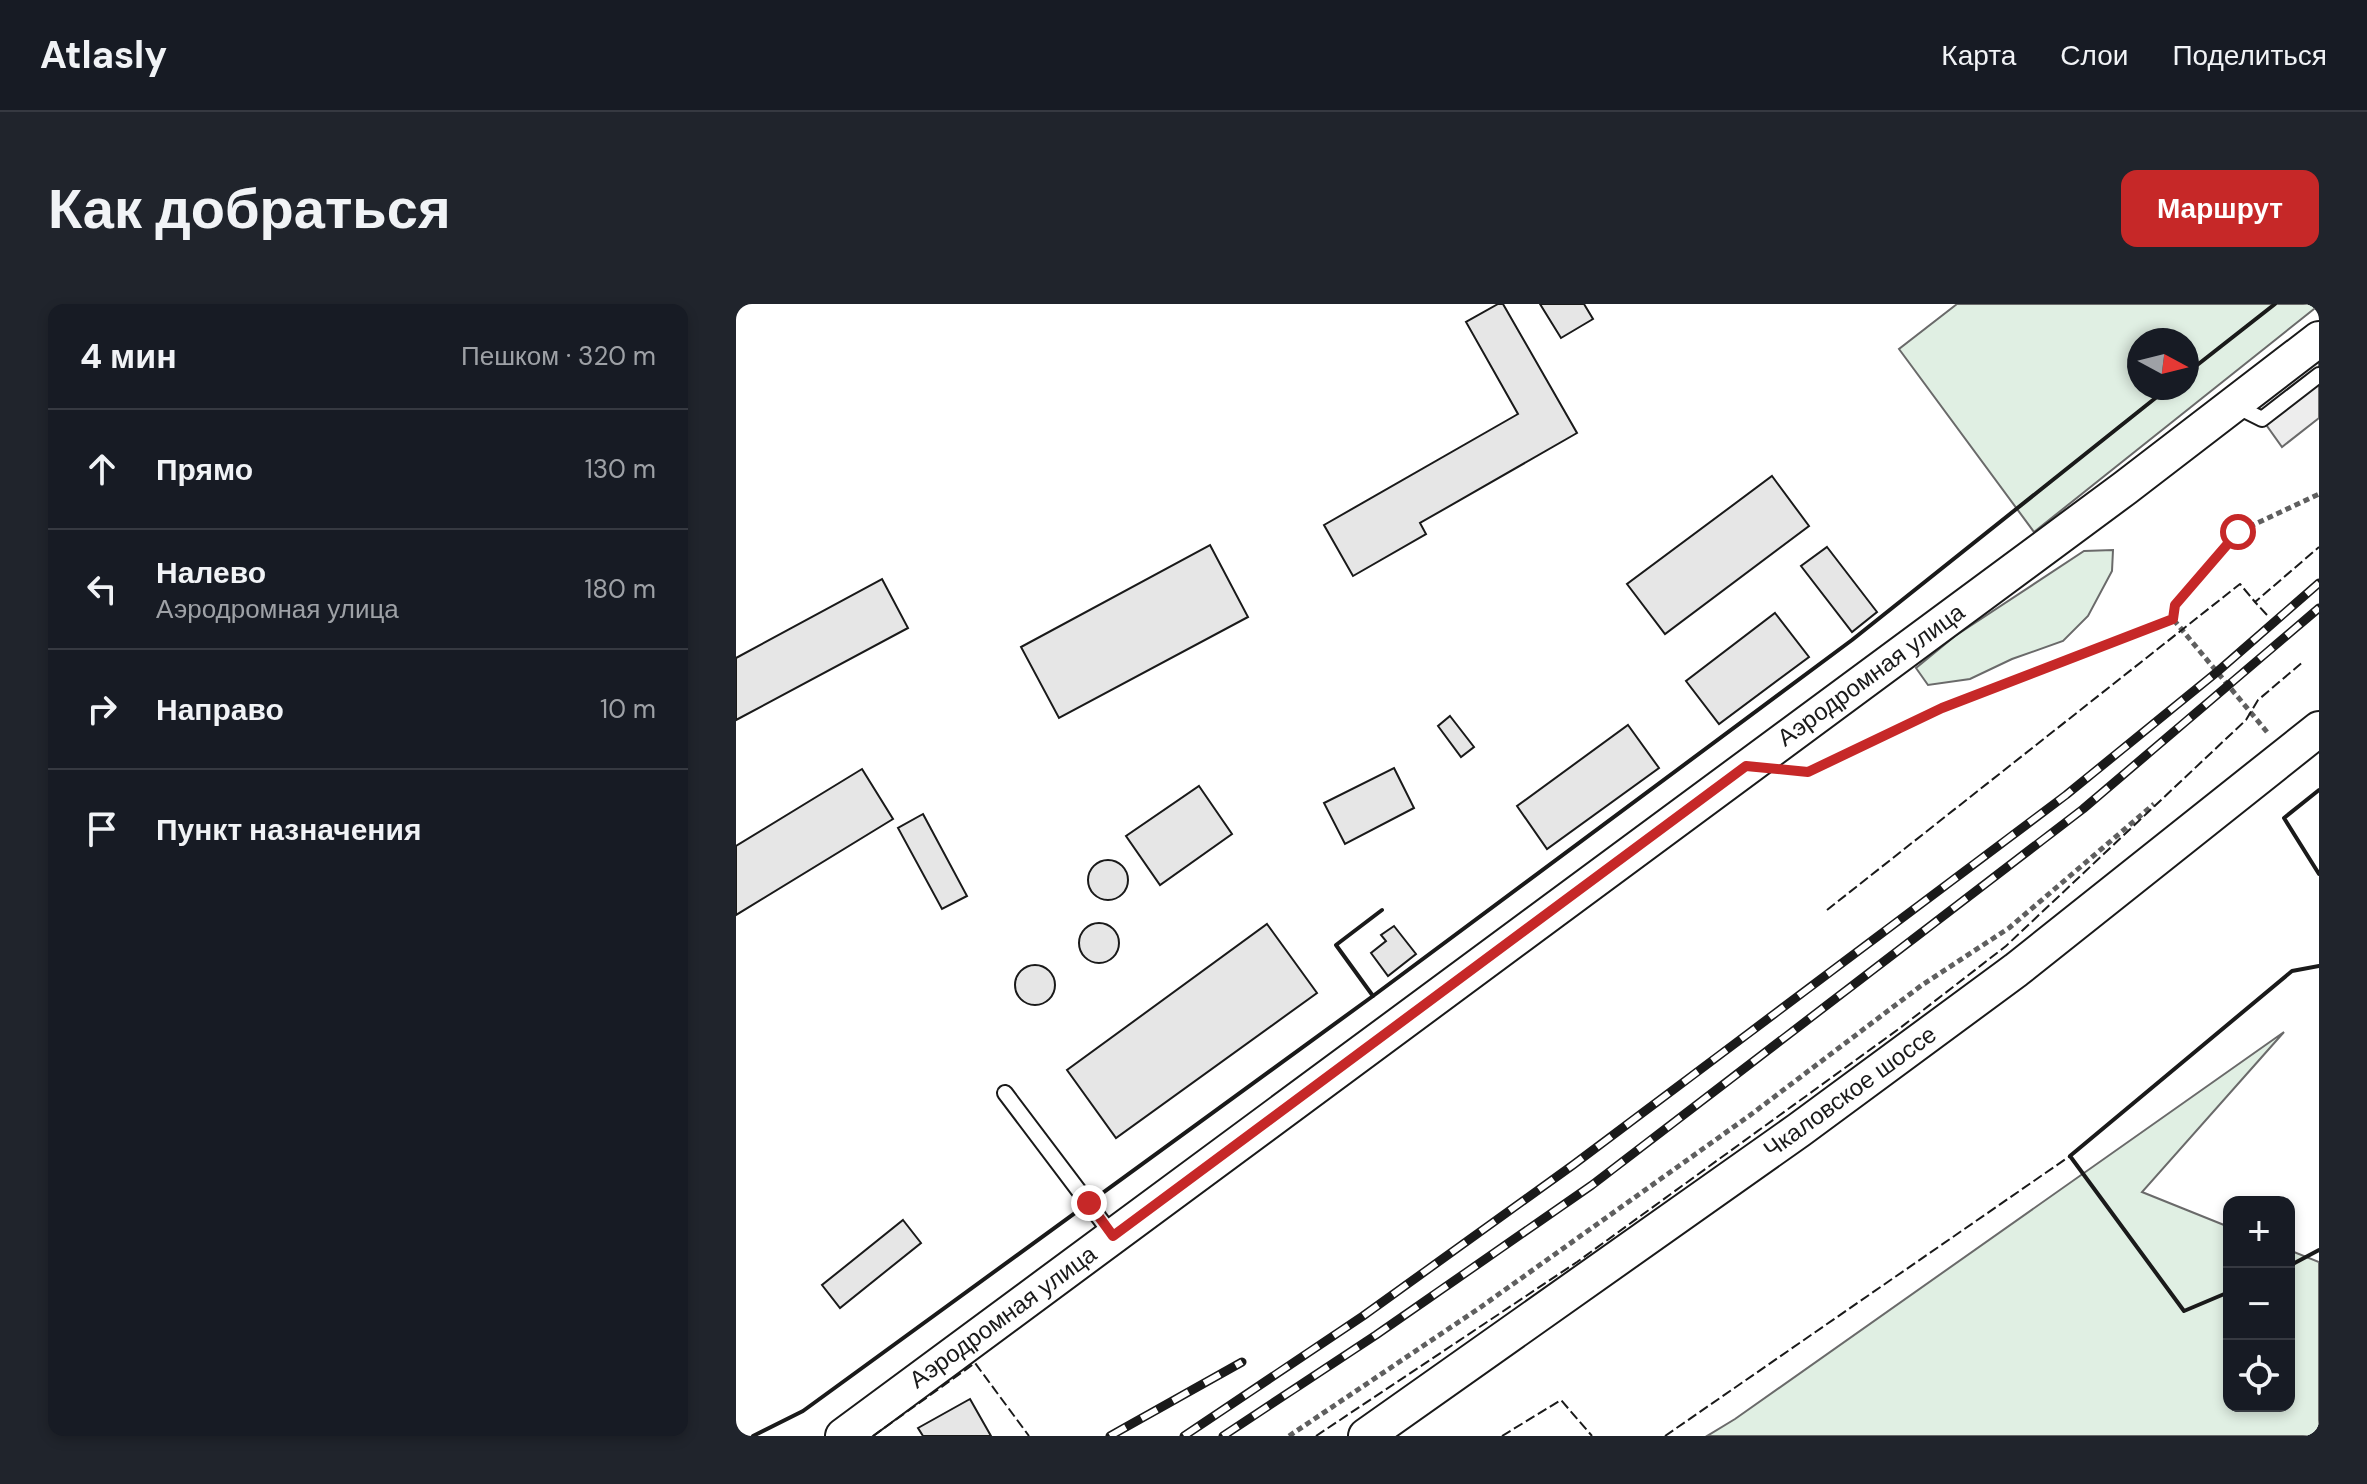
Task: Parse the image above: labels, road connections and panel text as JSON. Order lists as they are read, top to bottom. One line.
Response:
{"streets":{"street":["Аэродромная улица","Чкаловское шоссе"]},"north":"right","page":{"header":"Atlasly","nav":["Карта","Слои","Поделиться"],"buttons":"Маршрут","title":"Как добраться","heading":["4 мин","Пешком · 320 m"],"list":[["Прямо","130 m"],["Налево","Аэродромная улица","180 m"],["Направо","10 m"],"Пункт назначения"],"map_buttons":["+","−"]}}
